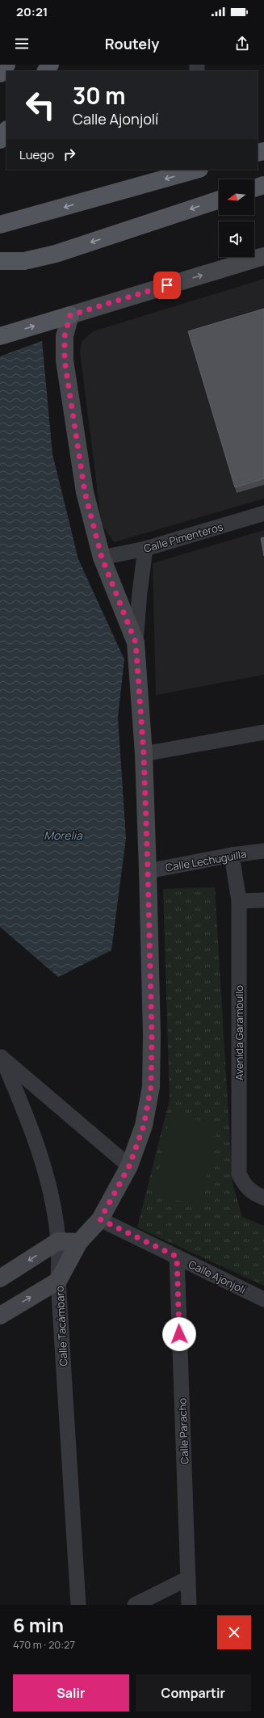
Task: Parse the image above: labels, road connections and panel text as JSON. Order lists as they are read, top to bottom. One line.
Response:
{"streets":{"street":["Calle Pimenteros","Calle Lechuguilla","Avenida Garambullo","Calle Ajonjolí","Calle Tacámbaro","Calle Paracho"]},"crossings":[["Calle Lechuguilla","Avenida Garambullo"],["Calle Ajonjolí","Calle Paracho"]],"water":["Morelia"],"north":"left","page":{"status":"20:21","header":"Routely","turn":["30 m","Calle Ajonjolí"],"then":"Luego","heading":["6 min","470 m · 20:27"],"buttons":["Salir","Compartir"]}}
